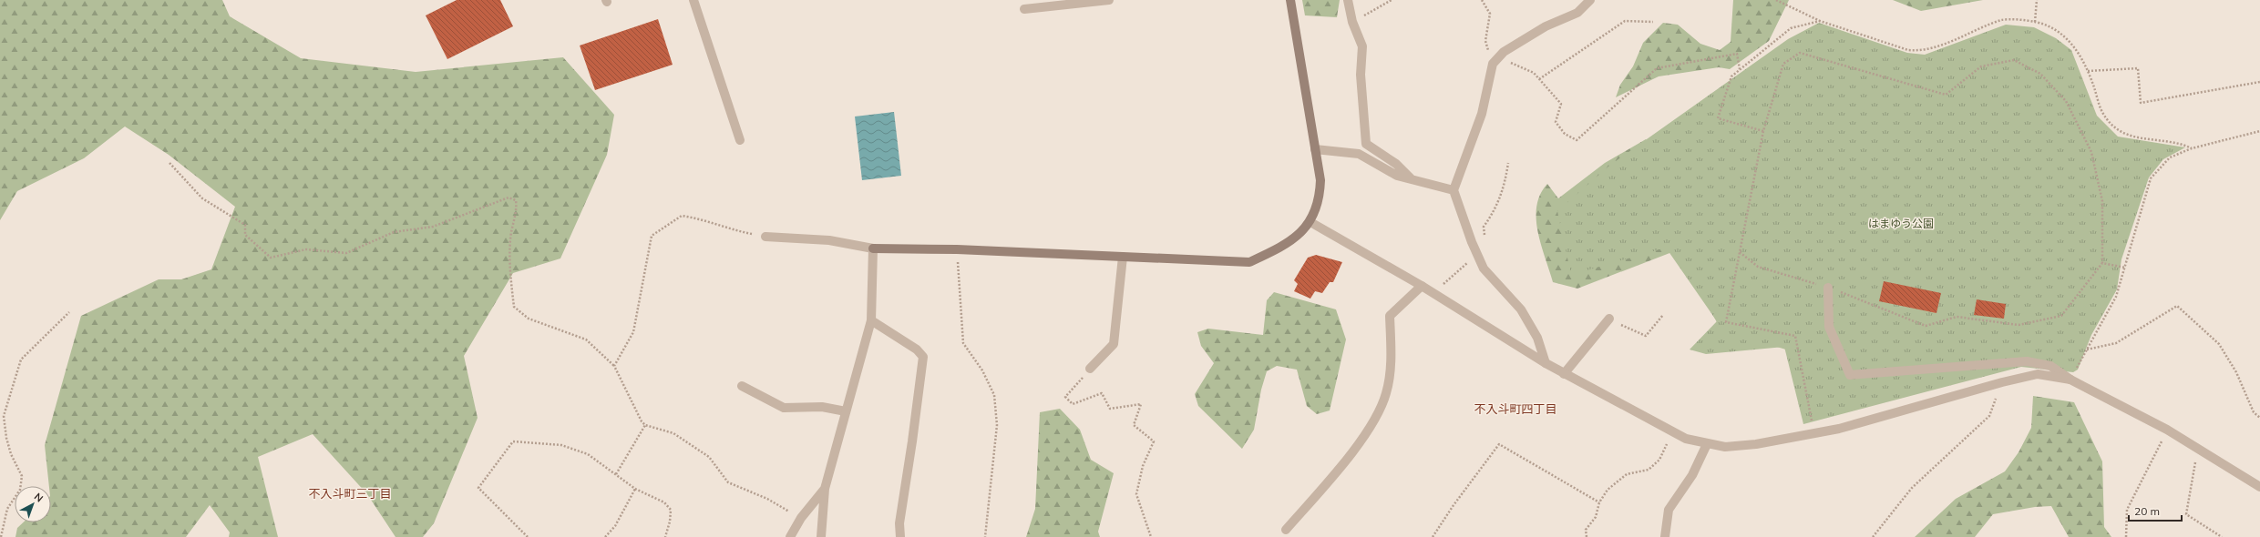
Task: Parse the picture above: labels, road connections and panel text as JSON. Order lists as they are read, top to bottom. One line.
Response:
{"districts":["不入斗町四丁目","不入斗町三丁目"],"parks":["はまゆう公園"],"scale_bar":"20 m","north":"top right"}
